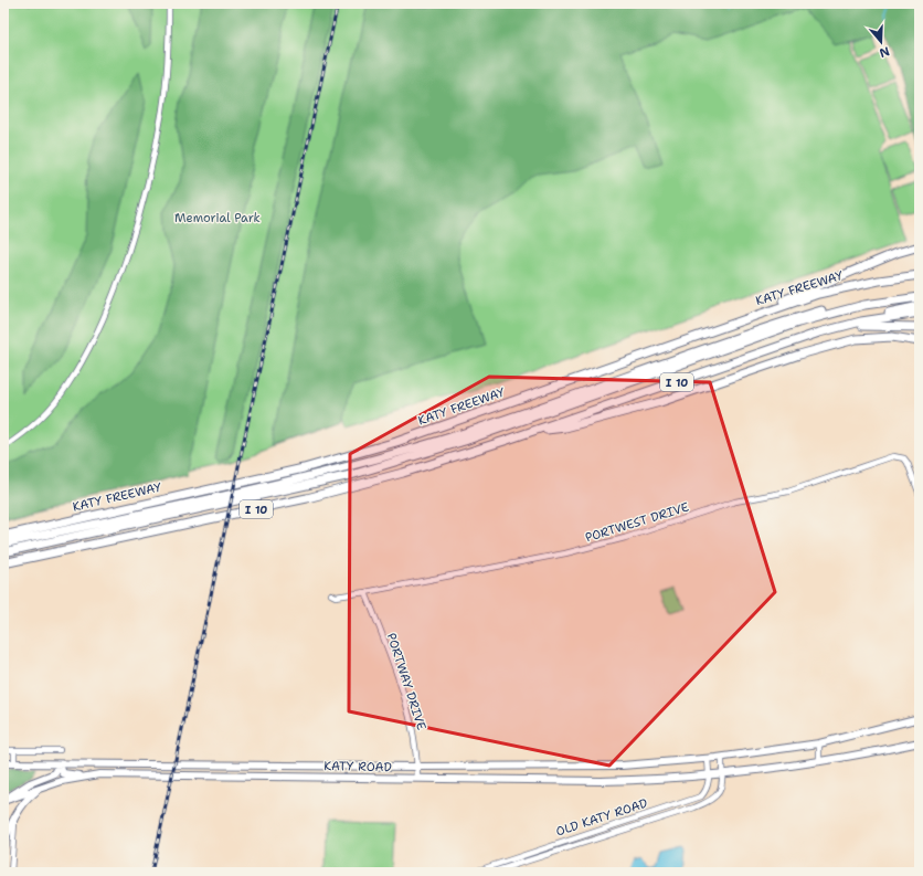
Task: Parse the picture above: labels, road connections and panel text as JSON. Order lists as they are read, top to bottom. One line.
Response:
{"streets":{"highway":["KATY FREEWAY","I 10"],"main road":["KATY ROAD"],"street":["PORTWEST DRIVE","PORTWAY DRIVE","OLD KATY ROAD"]},"crossings":[["PORTWEST DRIVE","PORTWAY DRIVE"],["PORTWAY DRIVE","KATY ROAD"],["KATY ROAD","OLD KATY ROAD"]],"parks":["Memorial Park"],"north":"bottom"}
